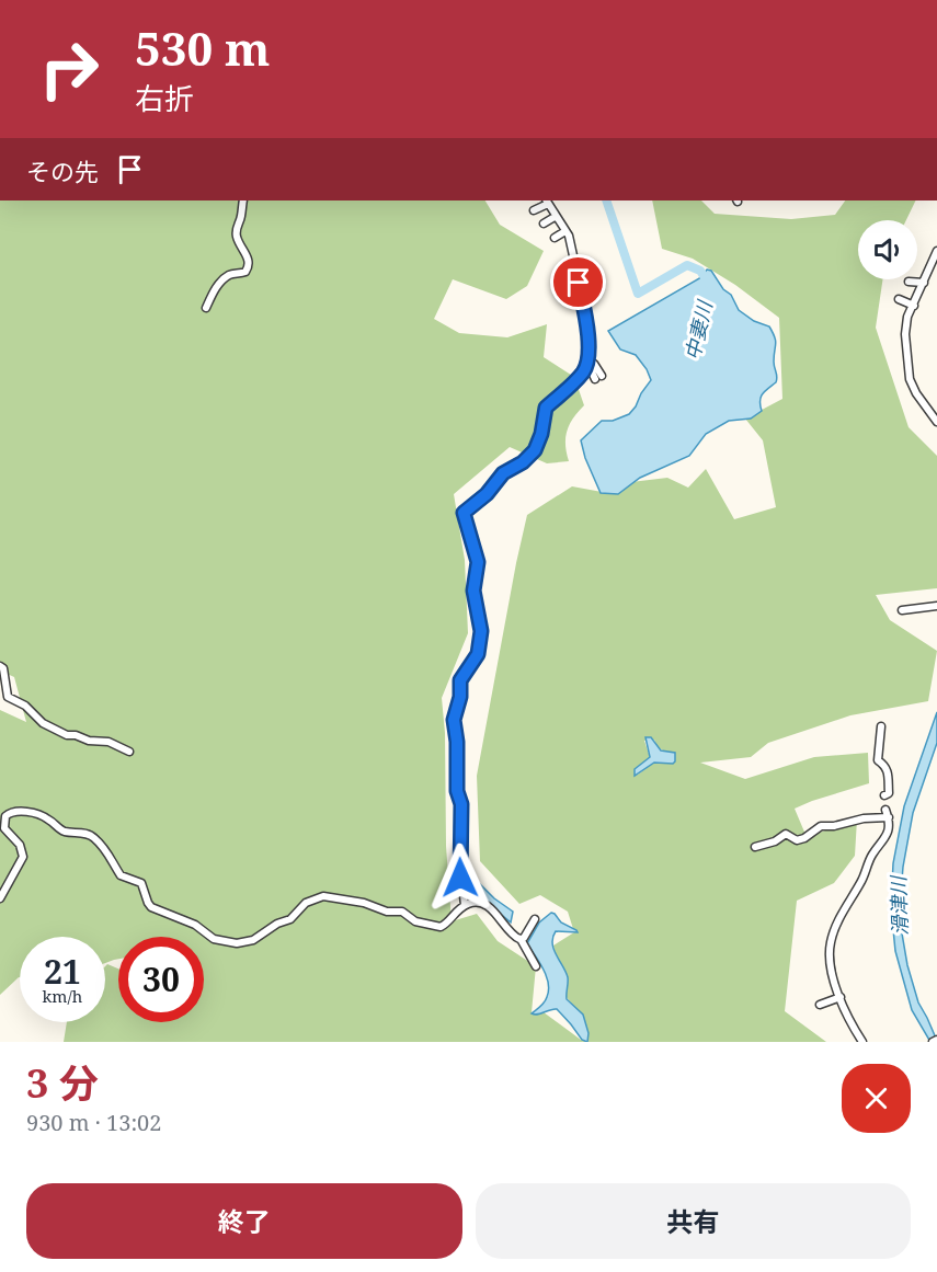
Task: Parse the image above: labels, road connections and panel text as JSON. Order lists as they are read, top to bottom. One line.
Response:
{"water":["中妻川","滑津川"],"page":{"turn":["530 m","右折"],"then":"その先","speed":"21 km/h","limit":"30","heading":["3 分","930 m · 13:02"],"buttons":["終了","共有"]}}
